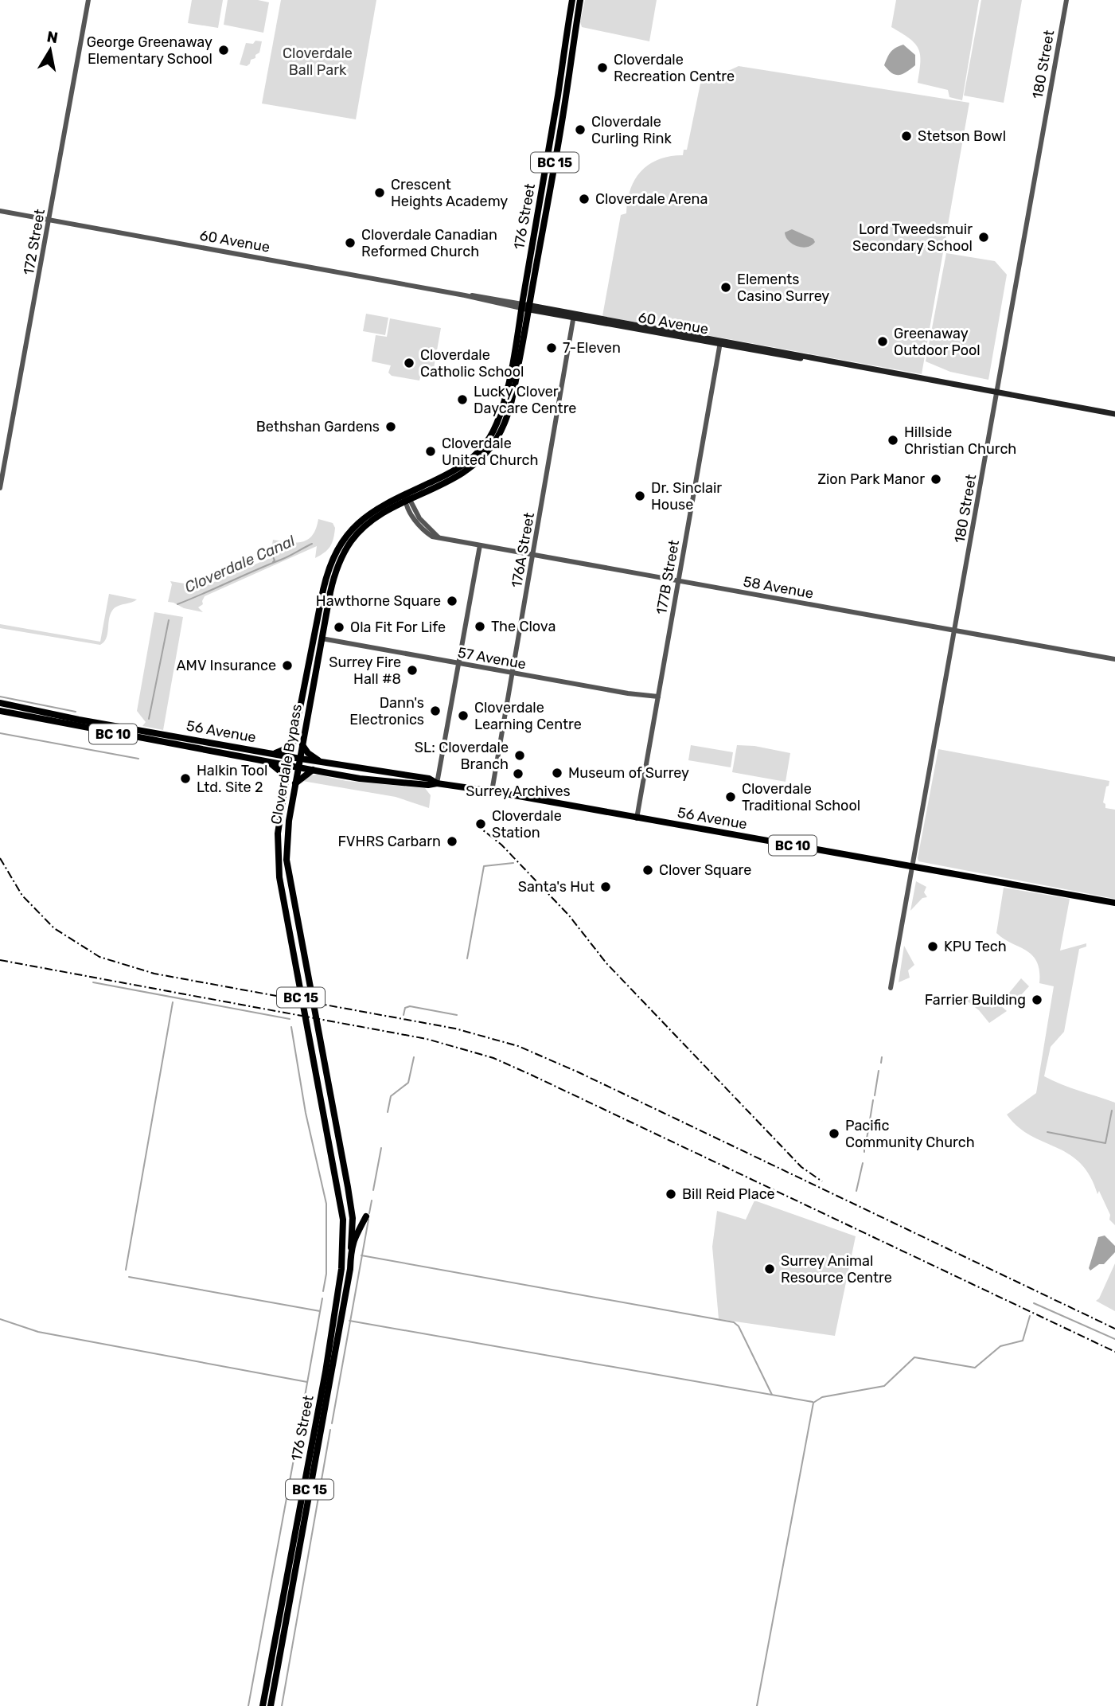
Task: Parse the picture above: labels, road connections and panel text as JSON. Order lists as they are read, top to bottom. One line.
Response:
{"streets":{"highway":["BC 15","176 Street","56 Avenue","BC 10","Cloverdale Bypass"],"main road":["60 Avenue"],"street":["180 Street","172 Street","176A Street","177B Street","58 Avenue","57 Avenue"]},"crossings":[["180 Street","60 Avenue"],["180 Street","58 Avenue"],["180 Street","56 Avenue"],["BC 15","176 Street"],["BC 15","60 Avenue"],["BC 15","Cloverdale Bypass"],["176 Street","60 Avenue"],["176 Street","Cloverdale Bypass"],["60 Avenue","172 Street"],["60 Avenue","176A Street"],["60 Avenue","177B Street"],["60 Avenue","Cloverdale Bypass"],["176A Street","58 Avenue"],["176A Street","57 Avenue"],["176A Street","56 Avenue"],["177B Street","58 Avenue"],["177B Street","57 Avenue"],["177B Street","56 Avenue"],["58 Avenue","Cloverdale Bypass"],["57 Avenue","Cloverdale Bypass"],["56 Avenue","Cloverdale Bypass"]],"water":["Cloverdale Canal"],"parks":["Cloverdale Ball Park"],"places":["George Greenaway Elementary School","Cloverdale Recreation Centre","Cloverdale Curling Rink","Stetson Bowl","Crescent Heights Academy","Cloverdale Arena","Lord Tweedsmuir Secondary School","Cloverdale Canadian Reformed Church","Elements Casino Surrey","Greenaway Outdoor Pool","7-Eleven","Cloverdale Catholic School","Lucky Clover Daycare Centre","Bethshan Gardens","Hillside Christian Church","Cloverdale United Church","Zion Park Manor","Dr. Sinclair House","Hawthorne Square","The Clova","Ola Fit For Life","AMV Insurance","Surrey Fire Hall #8","Dann's Electronics","Cloverdale Learning Centre","SL: Cloverdale Branch","Museum of Surrey","Surrey Archives","Halkin Tool Ltd. Site 2","Cloverdale Traditional School","Cloverdale Station","FVHRS Carbarn","Clover Square","Santa's Hut","KPU Tech","Farrier Building","Pacific Community Church","Bill Reid Place","Surrey Animal Resource Centre"],"north":"top"}
